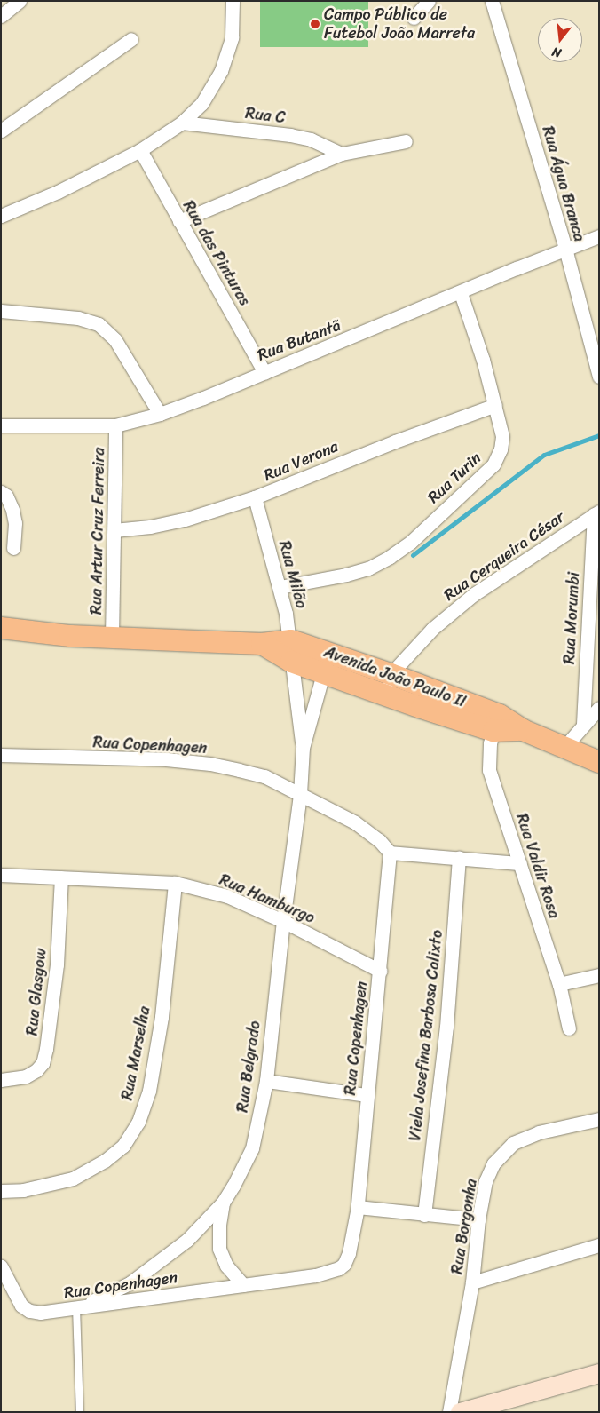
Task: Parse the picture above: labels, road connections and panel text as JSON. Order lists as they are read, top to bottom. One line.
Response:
{"streets":{"main road":["Avenida João Paulo II"],"street":["Rua C","Rua Água Branca","Rua das Pinturas","Rua Butantã","Rua Verona","Rua Turin","Rua Artur Cruz Ferreira","Rua Cerqueira César","Rua Milão","Rua Morumbi","Rua Copenhagen","Rua Valdir Rosa","Rua Hamburgo","Rua Glasgow","Viela Josefina Barbosa Calixto","Rua Marselha","Rua Belgrado","Rua Borgonha"]},"crossings":[["Rua Água Branca","Rua Butantã"],["Rua das Pinturas","Rua Butantã"],["Rua Butantã","Rua Turin"],["Rua Butantã","Rua Artur Cruz Ferreira"],["Rua Verona","Rua Turin"],["Rua Verona","Rua Artur Cruz Ferreira"],["Rua Verona","Rua Milão"],["Rua Turin","Rua Milão"],["Rua Artur Cruz Ferreira","Avenida João Paulo II"],["Rua Cerqueira César","Rua Morumbi"],["Rua Cerqueira César","Avenida João Paulo II"],["Rua Milão","Avenida João Paulo II"],["Rua Milão","Rua Belgrado"],["Avenida João Paulo II","Rua Valdir Rosa"],["Avenida João Paulo II","Rua Belgrado"],["Rua Copenhagen","Rua Hamburgo"],["Rua Copenhagen","Rua Belgrado"],["Rua Hamburgo","Rua Glasgow"],["Rua Hamburgo","Rua Marselha"],["Rua Hamburgo","Rua Belgrado"]],"places":["Campo Público de Futebol João Marreta"],"north":"bottom"}
